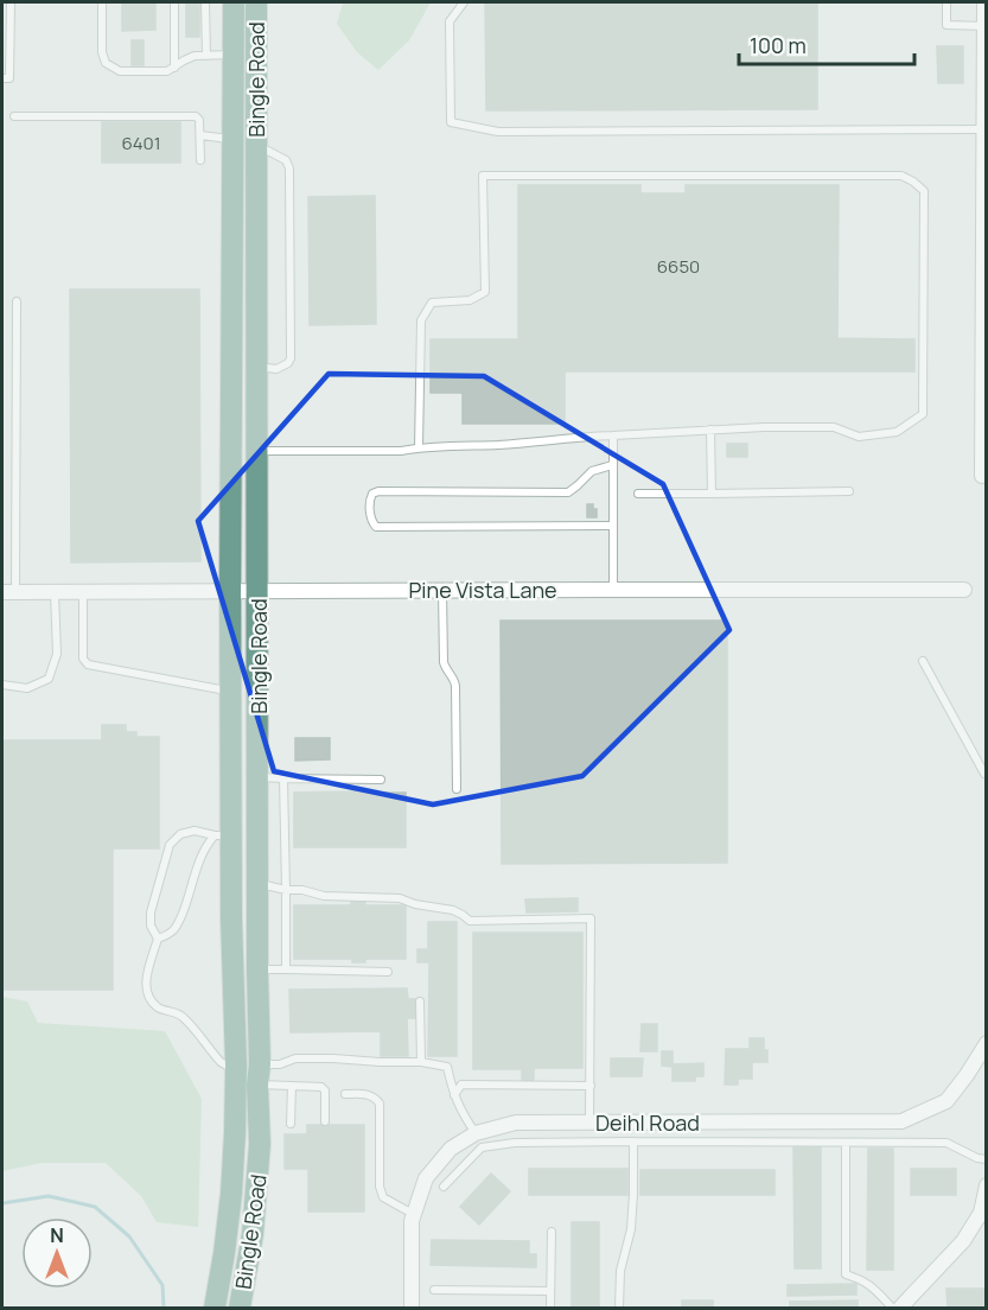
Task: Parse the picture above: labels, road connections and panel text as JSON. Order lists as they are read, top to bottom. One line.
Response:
{"streets":{"main road":["Bingle Road"],"street":["Pine Vista Lane","Deihl Road"]},"crossings":[["Bingle Road","Pine Vista Lane"]],"house_numbers":["6401","6650"],"scale_bar":"100 m","north":"top"}
